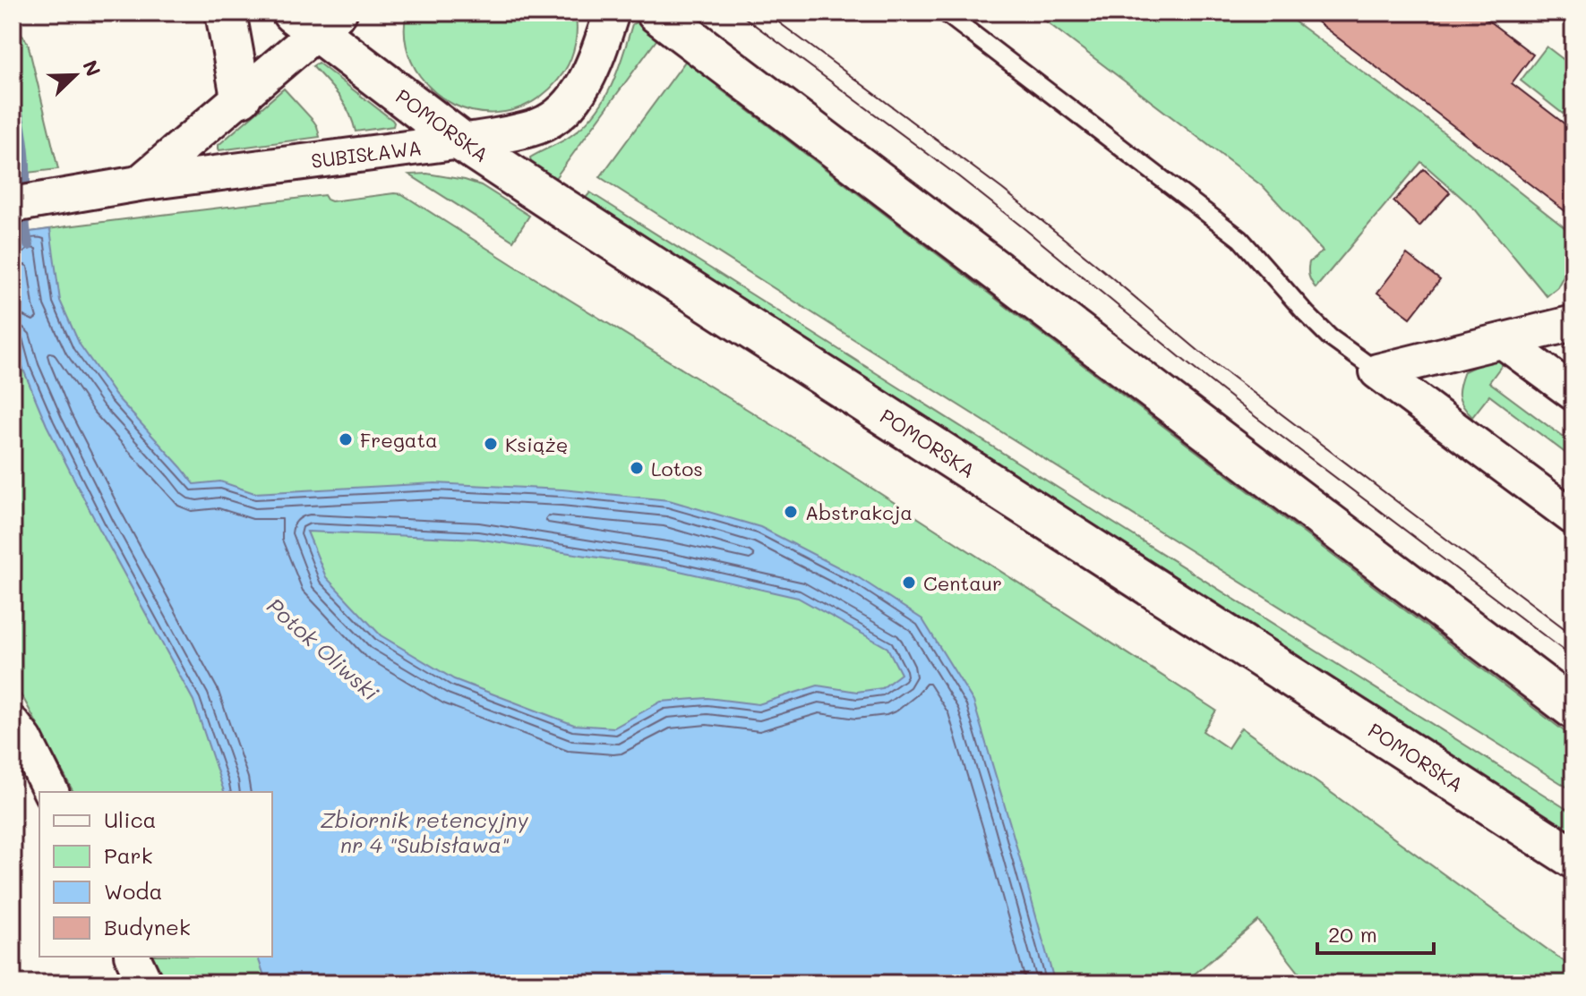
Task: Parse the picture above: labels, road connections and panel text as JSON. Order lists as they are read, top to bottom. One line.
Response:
{"streets":{"main road":["POMORSKA"],"street":["SUBISŁAWA"]},"crossings":[["POMORSKA","SUBISŁAWA"]],"water":["Potok Oliwski","Zbiornik retencyjny nr 4 \"Subisława\""],"places":["Fregata","Książę","Lotos","Abstrakcja","Centaur"],"legend":["Ulica","Park","Woda","Budynek"],"scale_bar":"20 m","north":"top right"}
